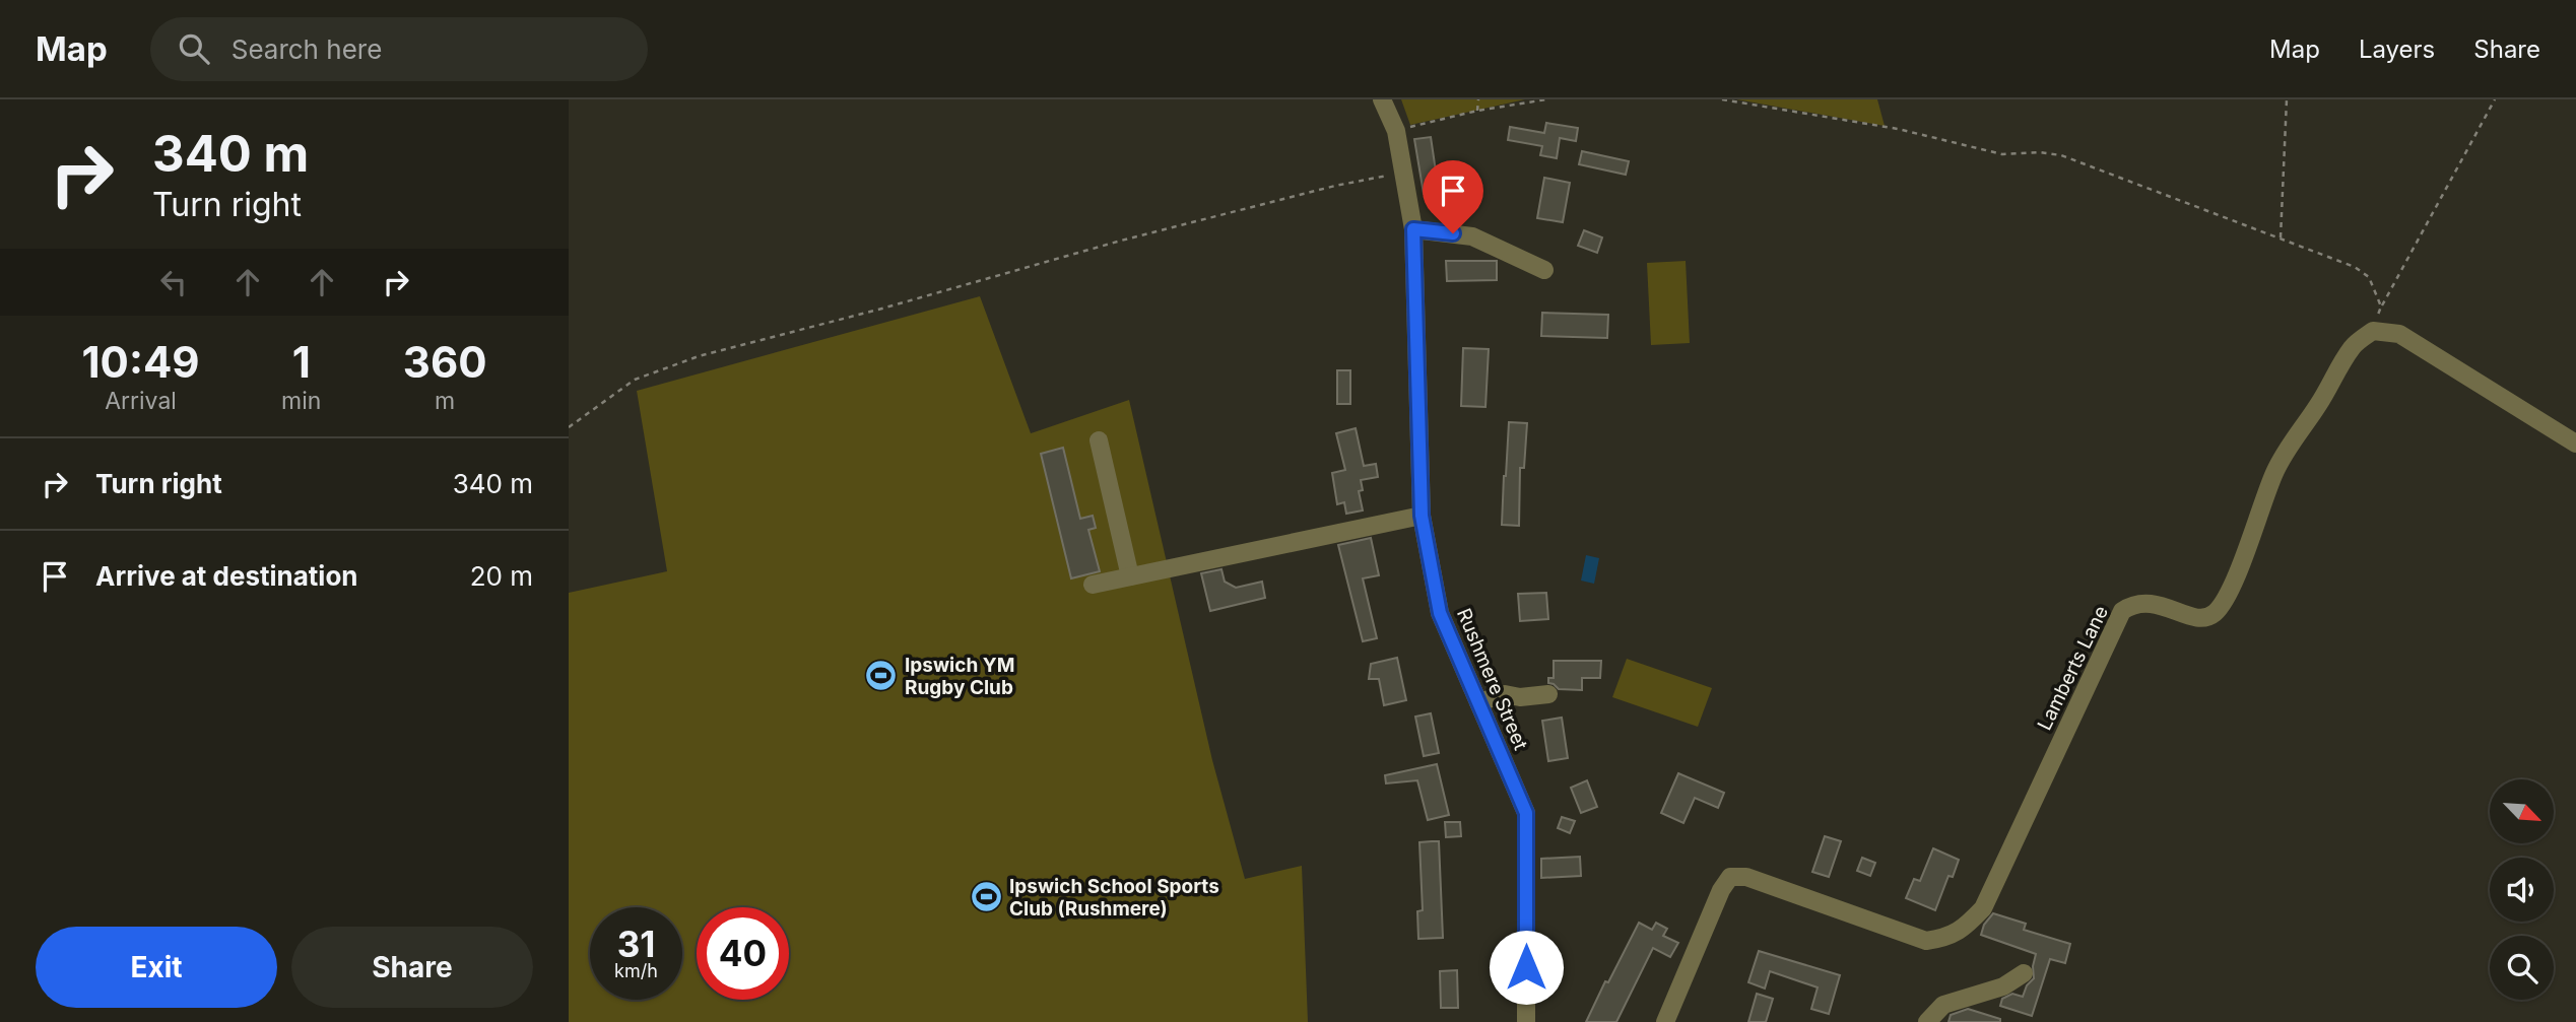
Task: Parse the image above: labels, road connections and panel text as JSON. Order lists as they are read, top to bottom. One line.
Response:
{"streets":{"street":["Lamberts Lane","Rushmere Street"]},"places":{"sports":["Ipswich YM Rugby Club","Ipswich School Sports Club (Rushmere)"]},"north":"bottom right","page":{"header":"Map","search":"Search here","nav":["Map","Layers","Share"],"turn":["340 m","Turn right"],"eta":["10:49","Arrival","1","min","360","m"],"list":[{"name":"Turn right","value":"340 m"},{"name":"Arrive at destination","value":"20 m"}],"speed":"31 km/h","limit":"40","buttons":["Exit","Share"]}}
